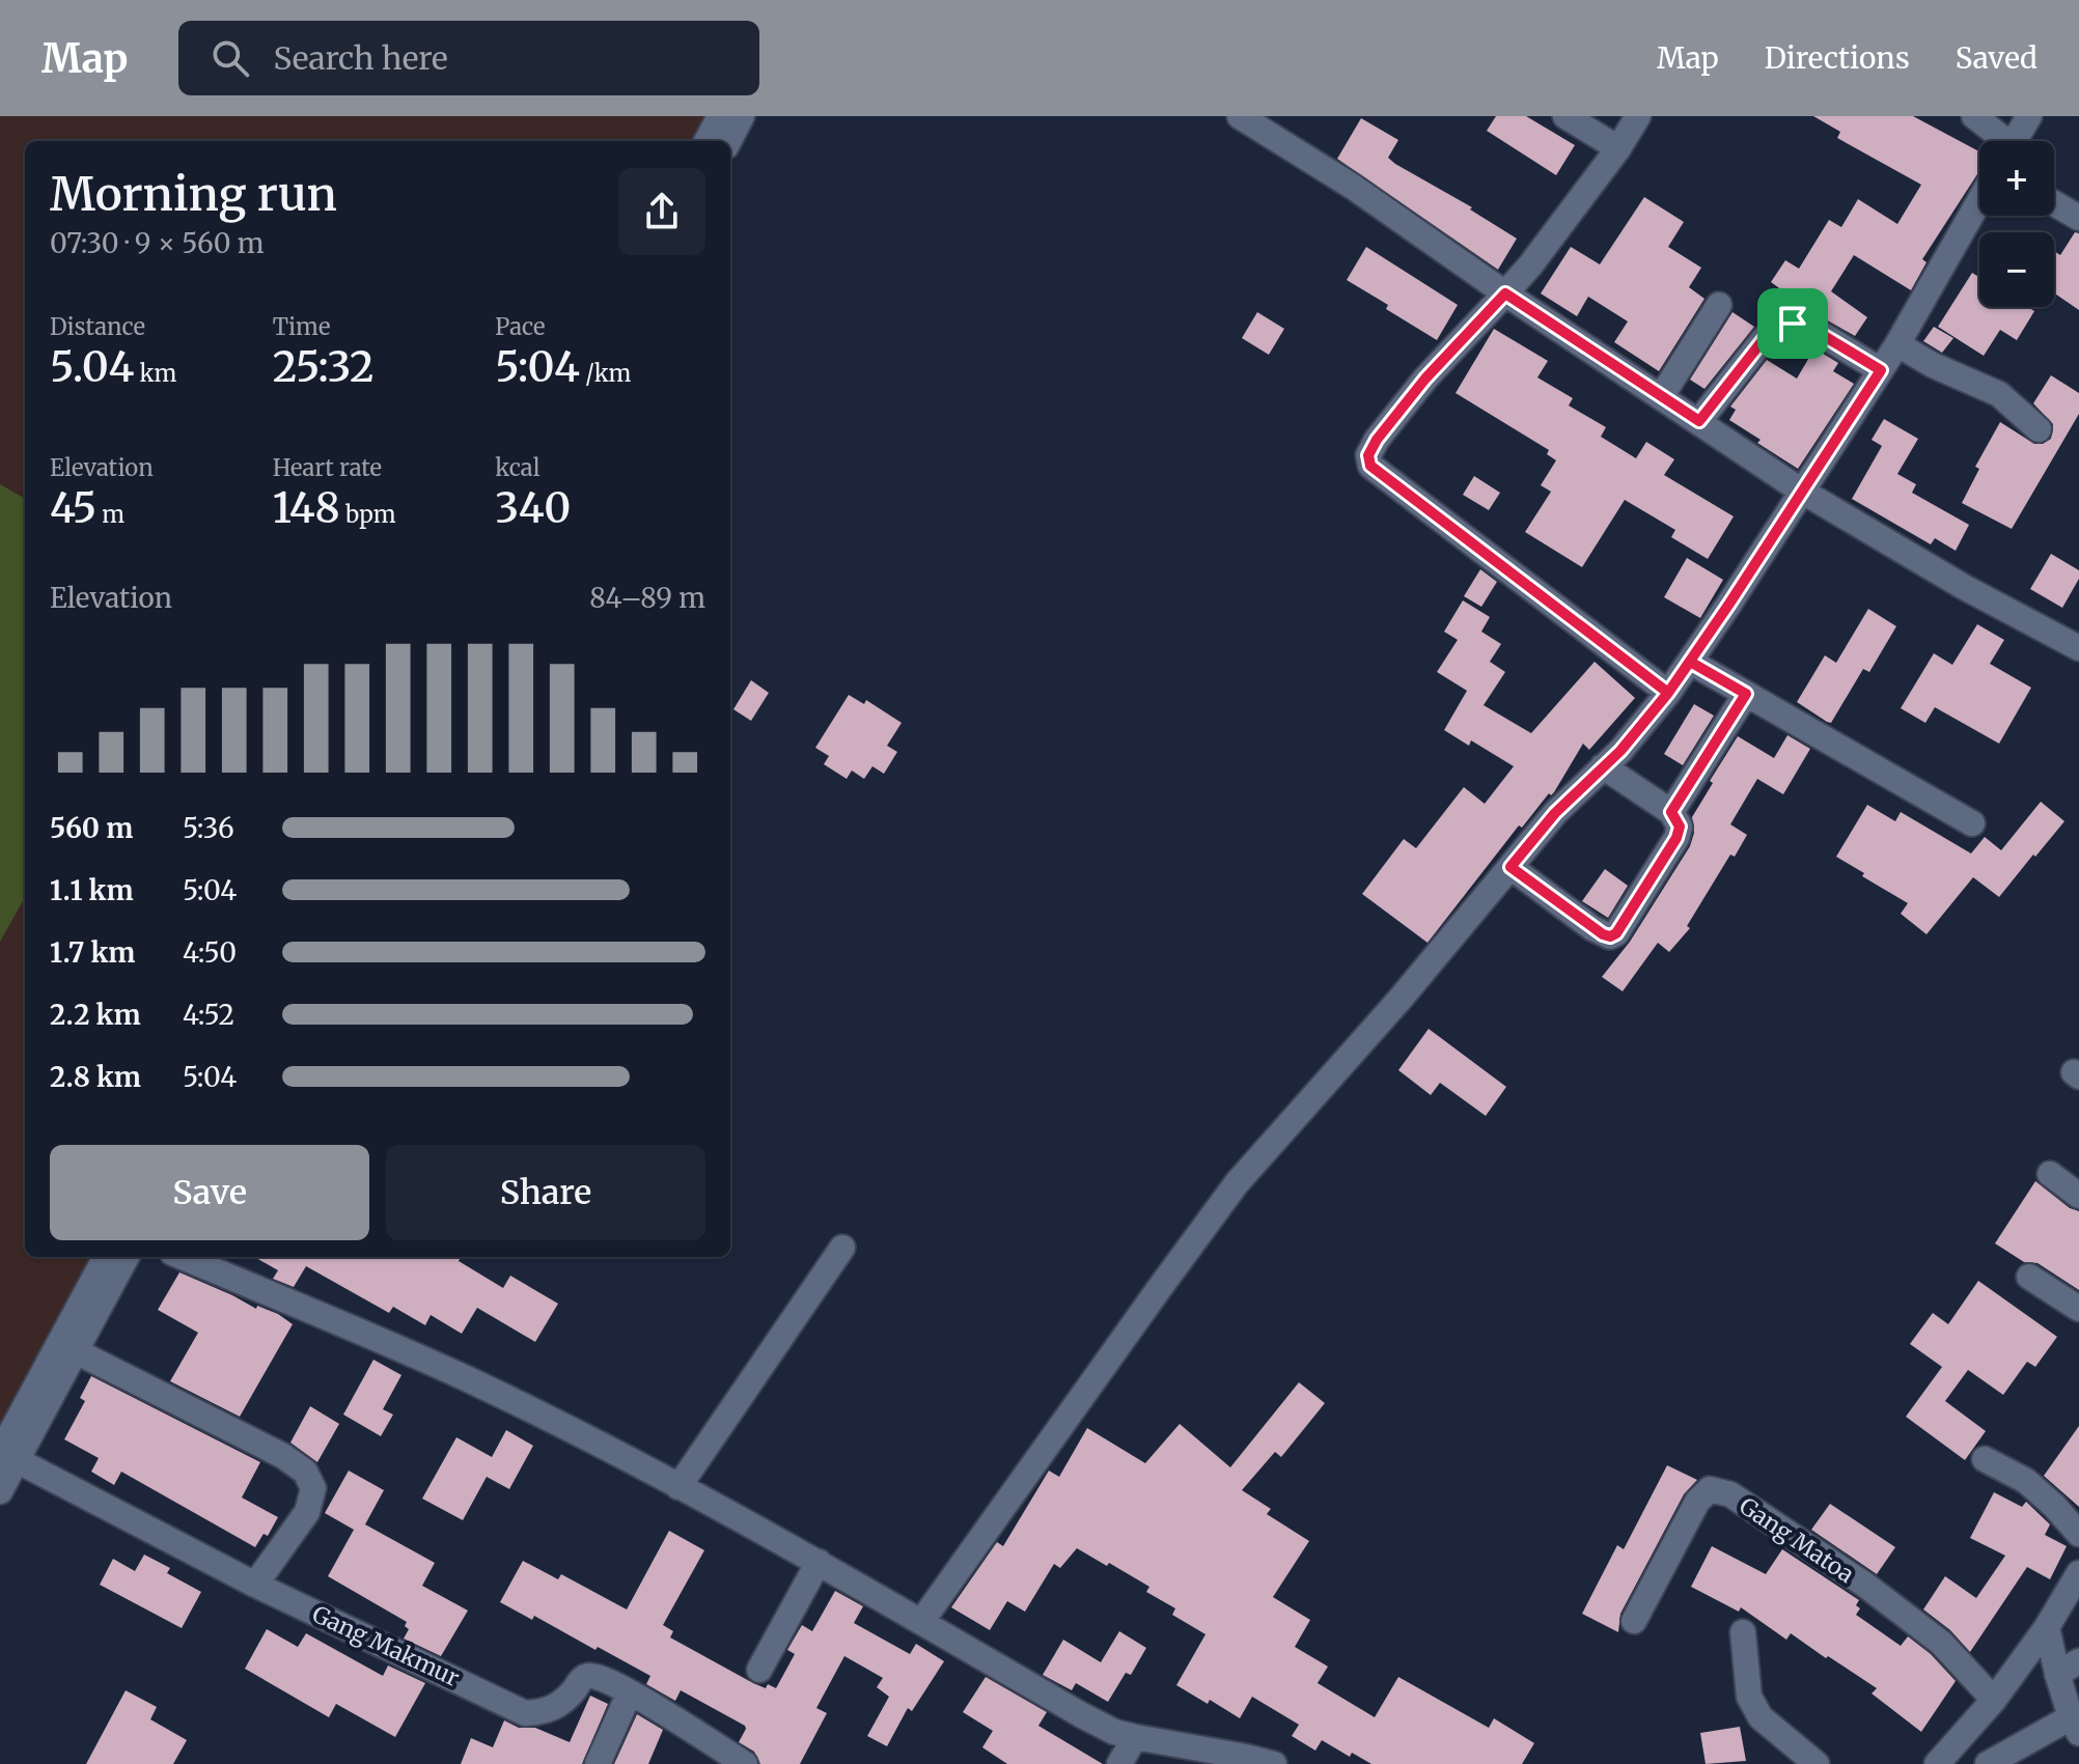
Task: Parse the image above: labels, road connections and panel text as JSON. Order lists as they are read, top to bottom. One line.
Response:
{"streets":{"street":["Gang Matoa","Gang Makmur"]},"page":{"header":"Map","search":"Search here","nav":["Map","Directions","Saved"],"map_buttons":["+","−"],"heading":["Morning run","07:30 · 9 × 560 m"],"stats":[["Distance","5.04 km"],["Time","25:32"],["Pace","5:04 /km"],["Elevation","45 m"],["Heart rate","148 bpm"],["kcal","340"]],"chart":["Elevation","84–89 m"],"list":[{"name":"560 m","note":"5:36"},{"name":"1.1 km","note":"5:04"},{"name":"1.7 km","note":"4:50"},{"name":"2.2 km","note":"4:52"},{"name":"2.8 km","note":"5:04"}],"buttons":["Save","Share"]}}
